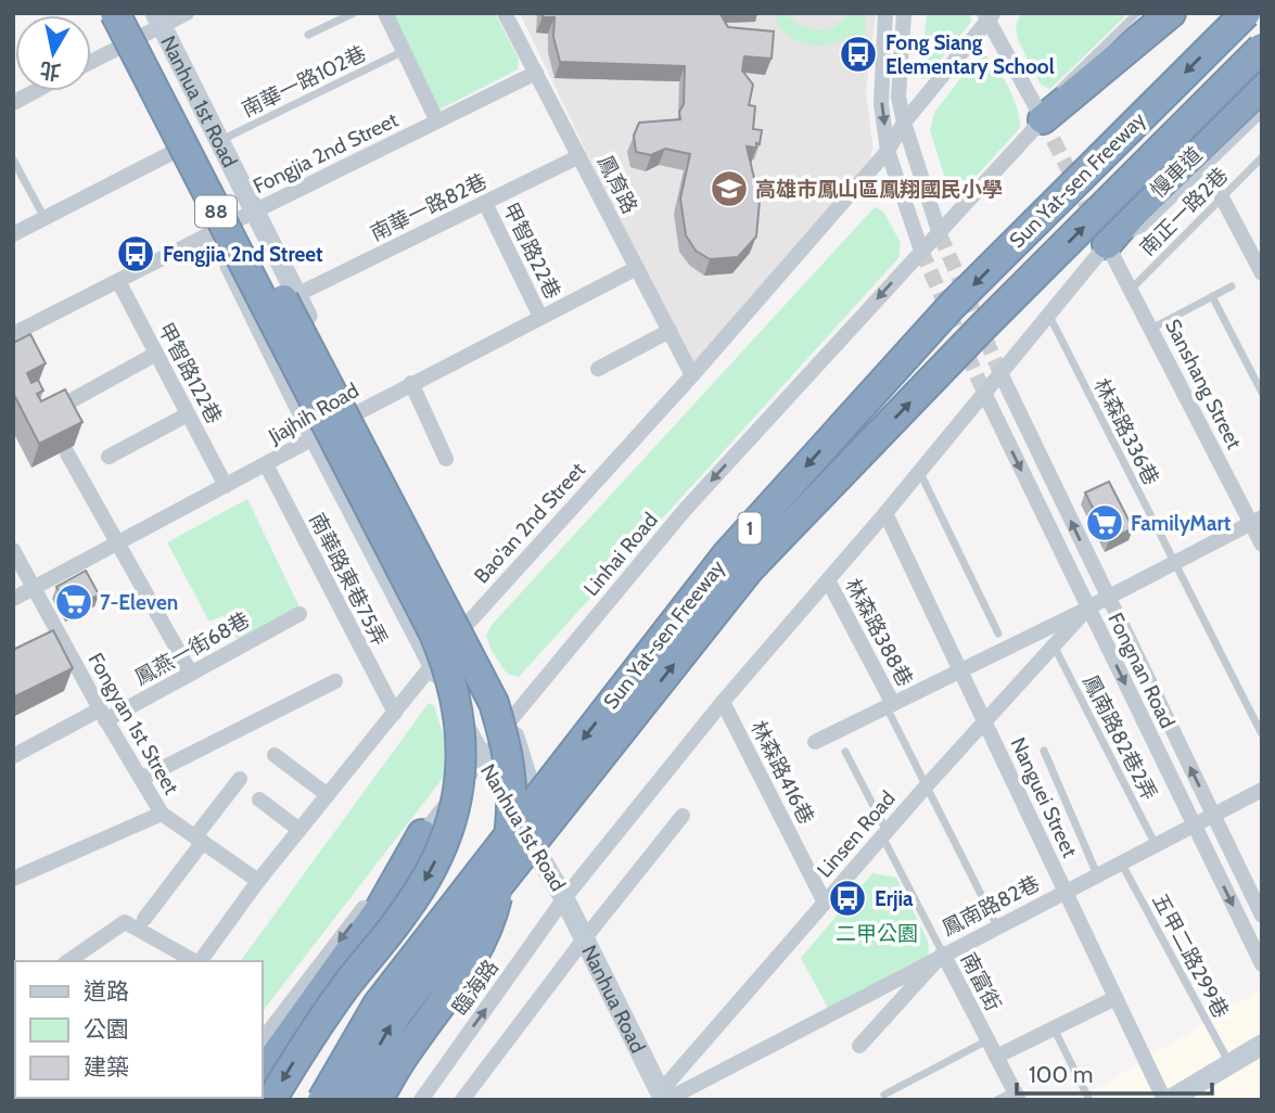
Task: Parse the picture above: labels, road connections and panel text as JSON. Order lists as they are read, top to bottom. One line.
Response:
{"streets":{"highway":["Sun Yat-sen Freeway","88","1"],"main road":["Nanhua 1st Road","Nanhua Road"],"street":["Fongjia 2nd Street","鳳育路","南華一路82巷","甲智路22巷","甲智路122巷","Sanshang Street","Jiajhih Road","Bao'an 2nd Street","Linhai Road","南華路東巷75弄","林森路388巷","鳳燕一街68巷","Fongnan Road","Fongyan 1st Street","林森路416巷","Nanguei Street","Linsen Road","鳳南路82巷","南富街","臨海路"],"lane":["南華一路102巷","慢車道","南正一路2巷","林森路336巷","鳳南路82巷2弄","五甲二路299巷"]},"crossings":[["南華一路102巷","Nanhua 1st Road"],["Nanhua 1st Road","Fongjia 2nd Street"],["Nanhua 1st Road","南華一路82巷"],["Nanhua 1st Road","88"],["Nanhua 1st Road","Jiajhih Road"],["Nanhua 1st Road","Bao'an 2nd Street"],["Nanhua 1st Road","Linhai Road"],["Nanhua 1st Road","臨海路"],["Nanhua 1st Road","Nanhua Road"],["Fongjia 2nd Street","鳳育路"],["Fongjia 2nd Street","甲智路122巷"],["慢車道","Sanshang Street"],["慢車道","臨海路"],["鳳育路","南華一路82巷"],["鳳育路","Jiajhih Road"],["鳳育路","Bao'an 2nd Street"],["南華一路82巷","甲智路22巷"],["88","Jiajhih Road"],["南正一路2巷","Sanshang Street"],["甲智路22巷","Jiajhih Road"],["甲智路122巷","Jiajhih Road"],["Sanshang Street","臨海路"],["Jiajhih Road","南華路東巷75弄"],["Jiajhih Road","Fongyan 1st Street"],["林森路336巷","臨海路"],["Bao'an 2nd Street","南華路東巷75弄"],["Bao'an 2nd Street","Fongyan 1st Street"],["林森路388巷","Linsen Road"],["林森路388巷","鳳南路82巷"],["林森路388巷","臨海路"],["鳳燕一街68巷","Fongyan 1st Street"],["Fongnan Road","Linsen Road"],["Fongnan Road","鳳南路82巷"],["Fongnan Road","臨海路"],["鳳南路82巷2弄","Linsen Road"],["鳳南路82巷2弄","鳳南路82巷"],["林森路416巷","Linsen Road"],["林森路416巷","臨海路"],["Nanguei Street","Linsen Road"],["Nanguei Street","鳳南路82巷"],["Nanguei Street","臨海路"],["Linsen Road","鳳南路82巷"],["Linsen Road","Nanhua Road"],["鳳南路82巷","五甲二路299巷"],["鳳南路82巷","南富街"],["鳳南路82巷","Nanhua Road"],["臨海路","Nanhua Road"]],"one_way":["Linhai Road"],"parks":["二甲公園"],"places":{"bus stop":["Fong Siang Elementary School","Fengjia 2nd Street","Erjia"],"school or university":["高雄市鳳山區鳳翔國民小學"],"supermarket":["FamilyMart","7-Eleven"]},"legend":["道路","公園","建築"],"scale_bar":"100 m","north":"bottom"}
